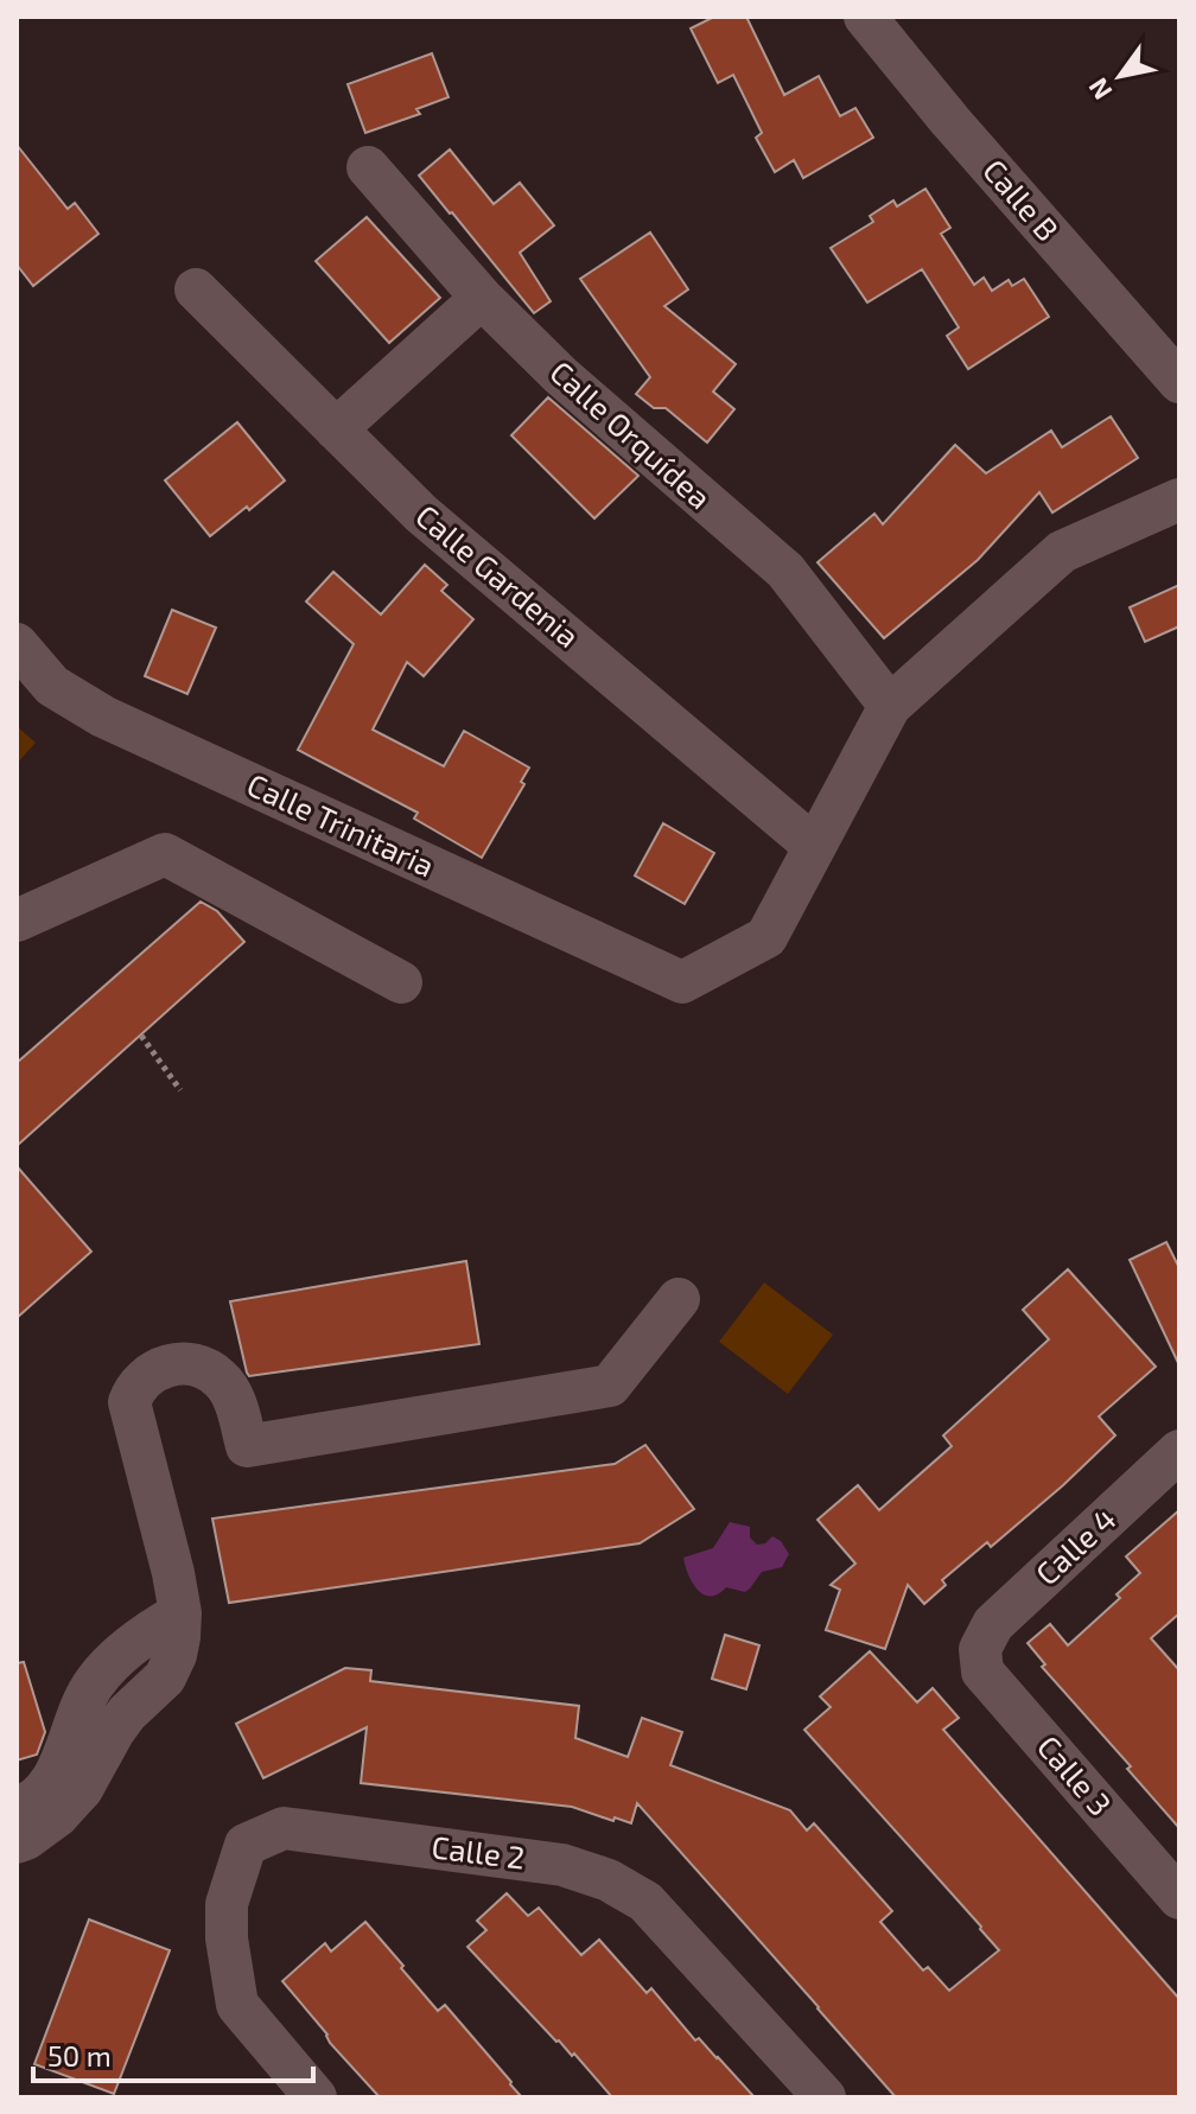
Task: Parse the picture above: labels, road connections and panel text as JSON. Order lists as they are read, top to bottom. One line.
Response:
{"streets":{"street":["Calle B","Calle Orquídea","Calle Gardenia","Calle Trinitaria","Calle 4","Calle 3","Calle 2"]},"crossings":[["Calle Gardenia","Calle Trinitaria"],["Calle 4","Calle 3"]],"scale_bar":"50 m","north":"bottom left"}
